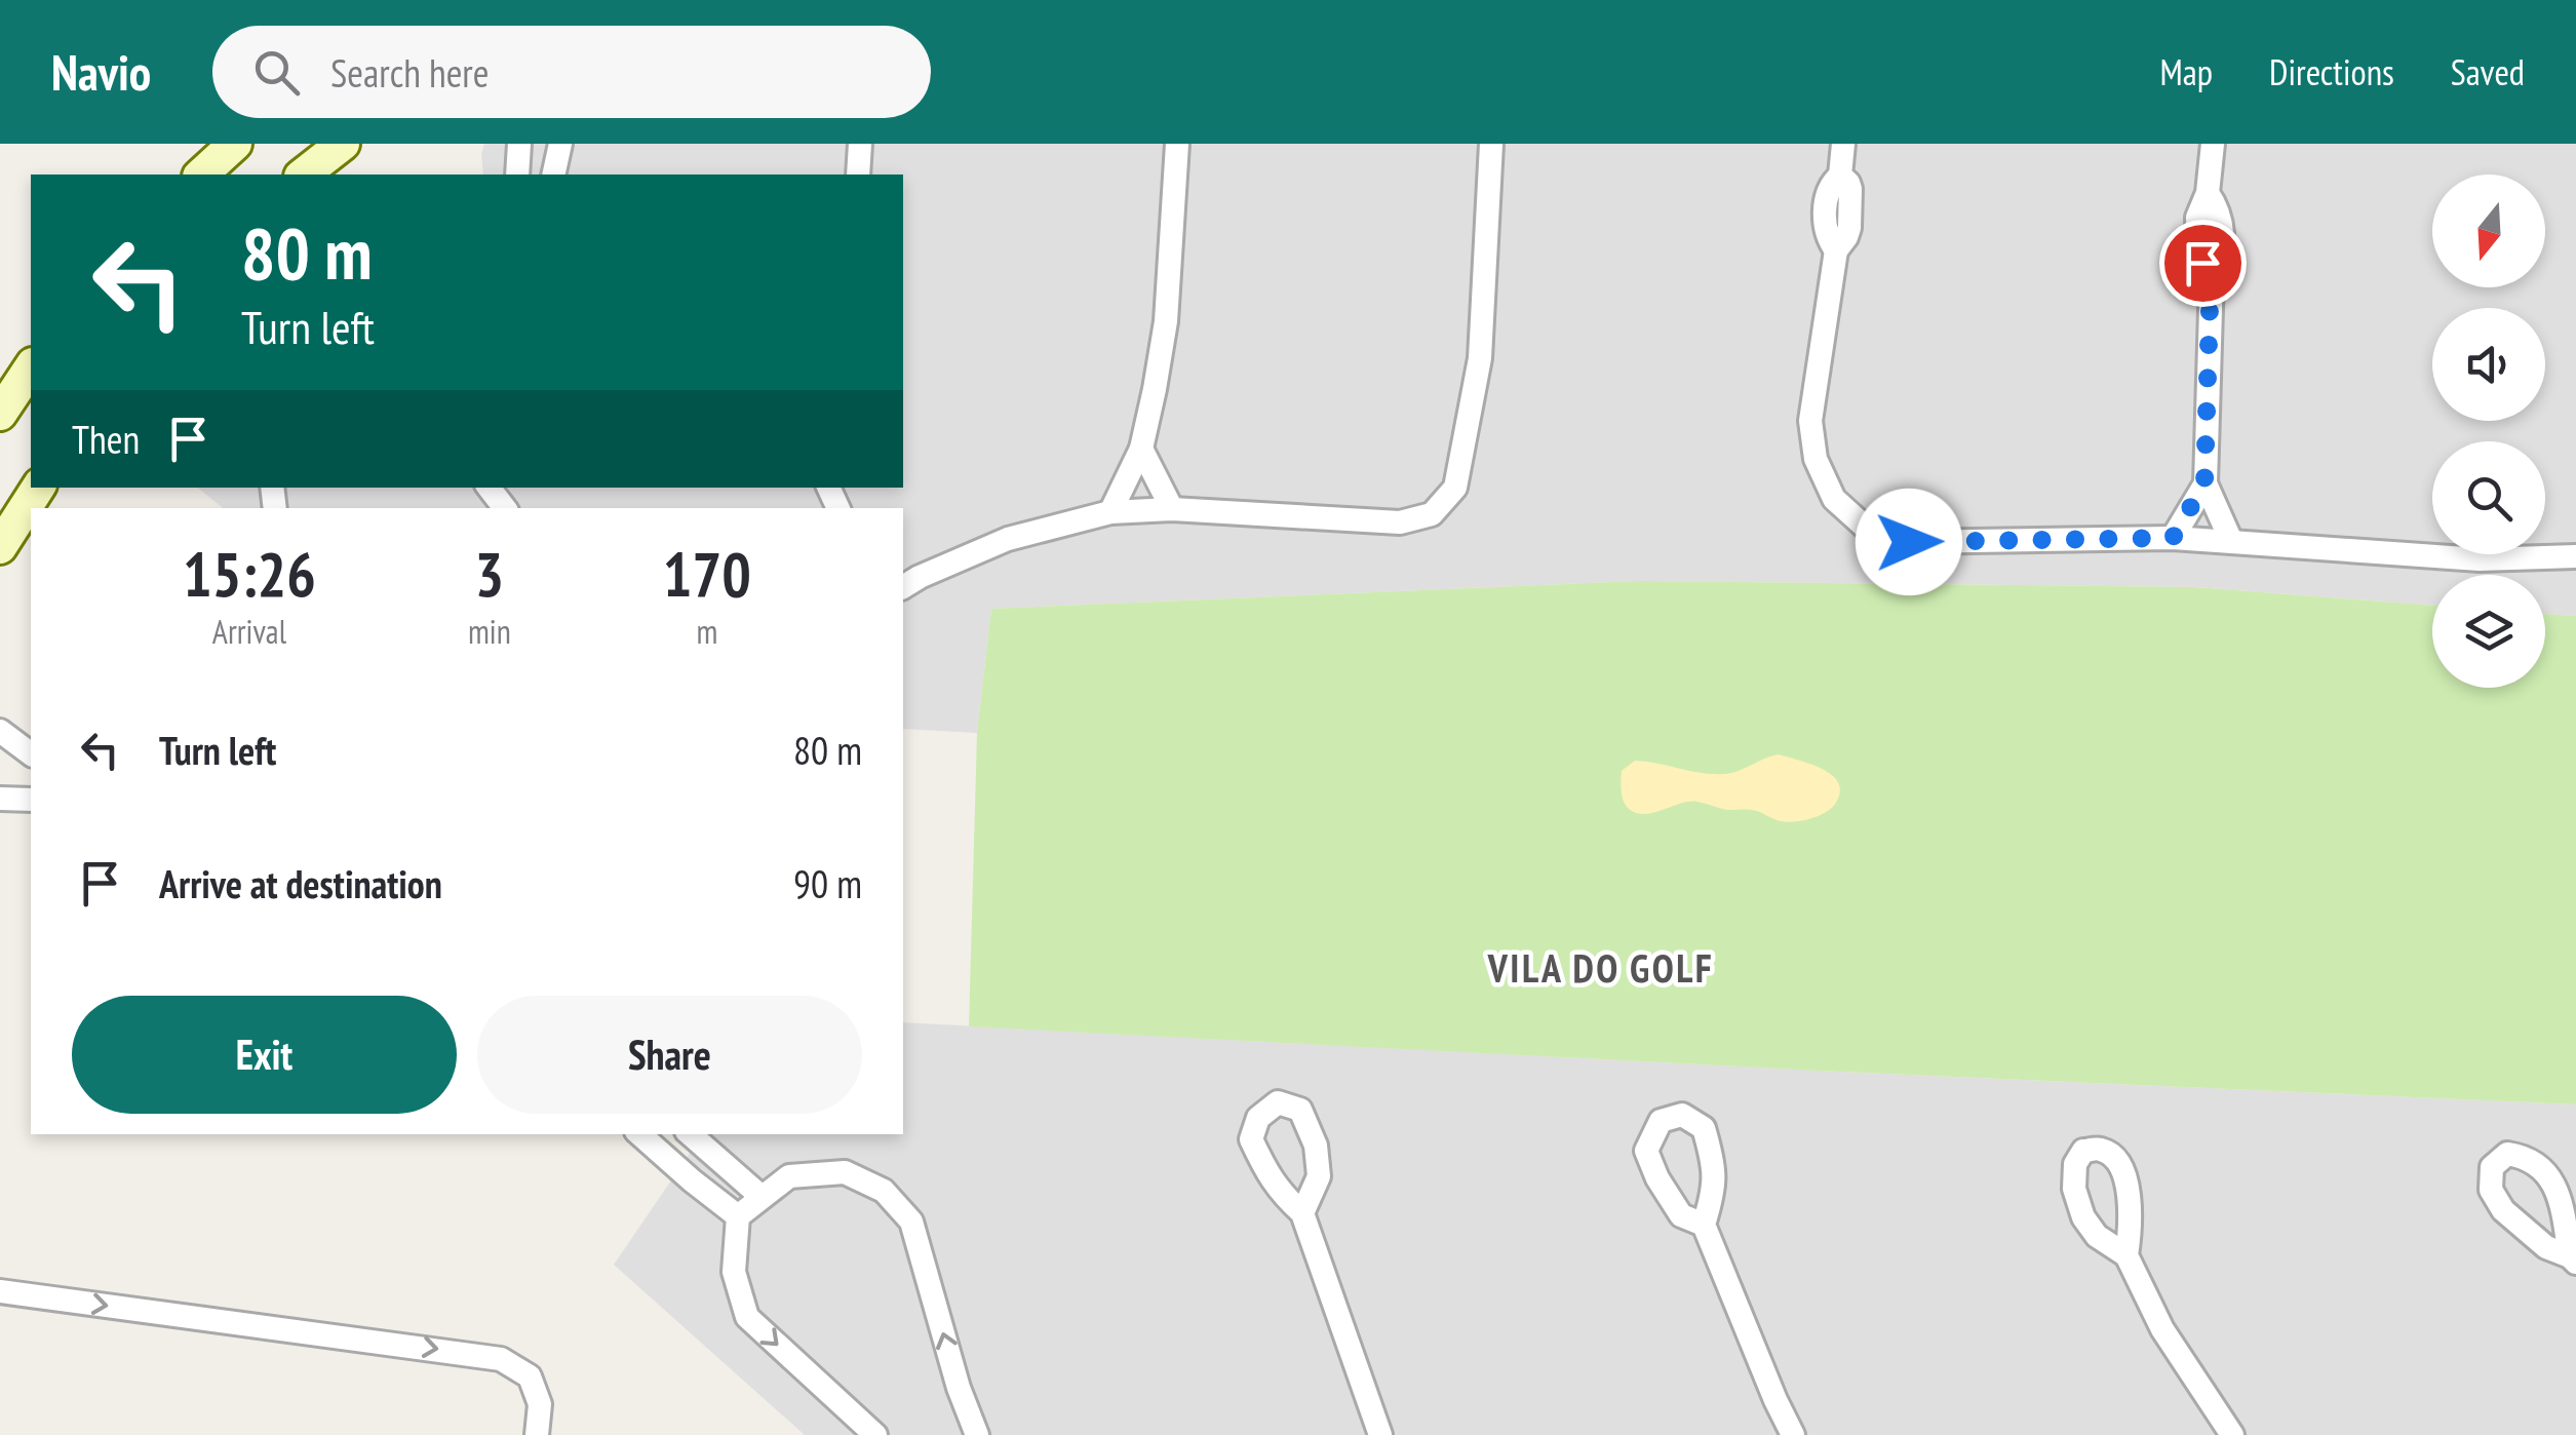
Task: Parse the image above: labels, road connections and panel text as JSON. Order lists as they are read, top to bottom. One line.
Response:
{"districts":["VILA DO GOLF"],"north":"bottom","page":{"header":"Navio","search":"Search here","nav":["Map","Directions","Saved"],"turn":["80 m","Turn left"],"then":"Then","eta":["15:26","Arrival","3","min","170","m"],"list":[{"name":"Turn left","value":"80 m"},{"name":"Arrive at destination","value":"90 m"}],"buttons":["Exit","Share"]}}
